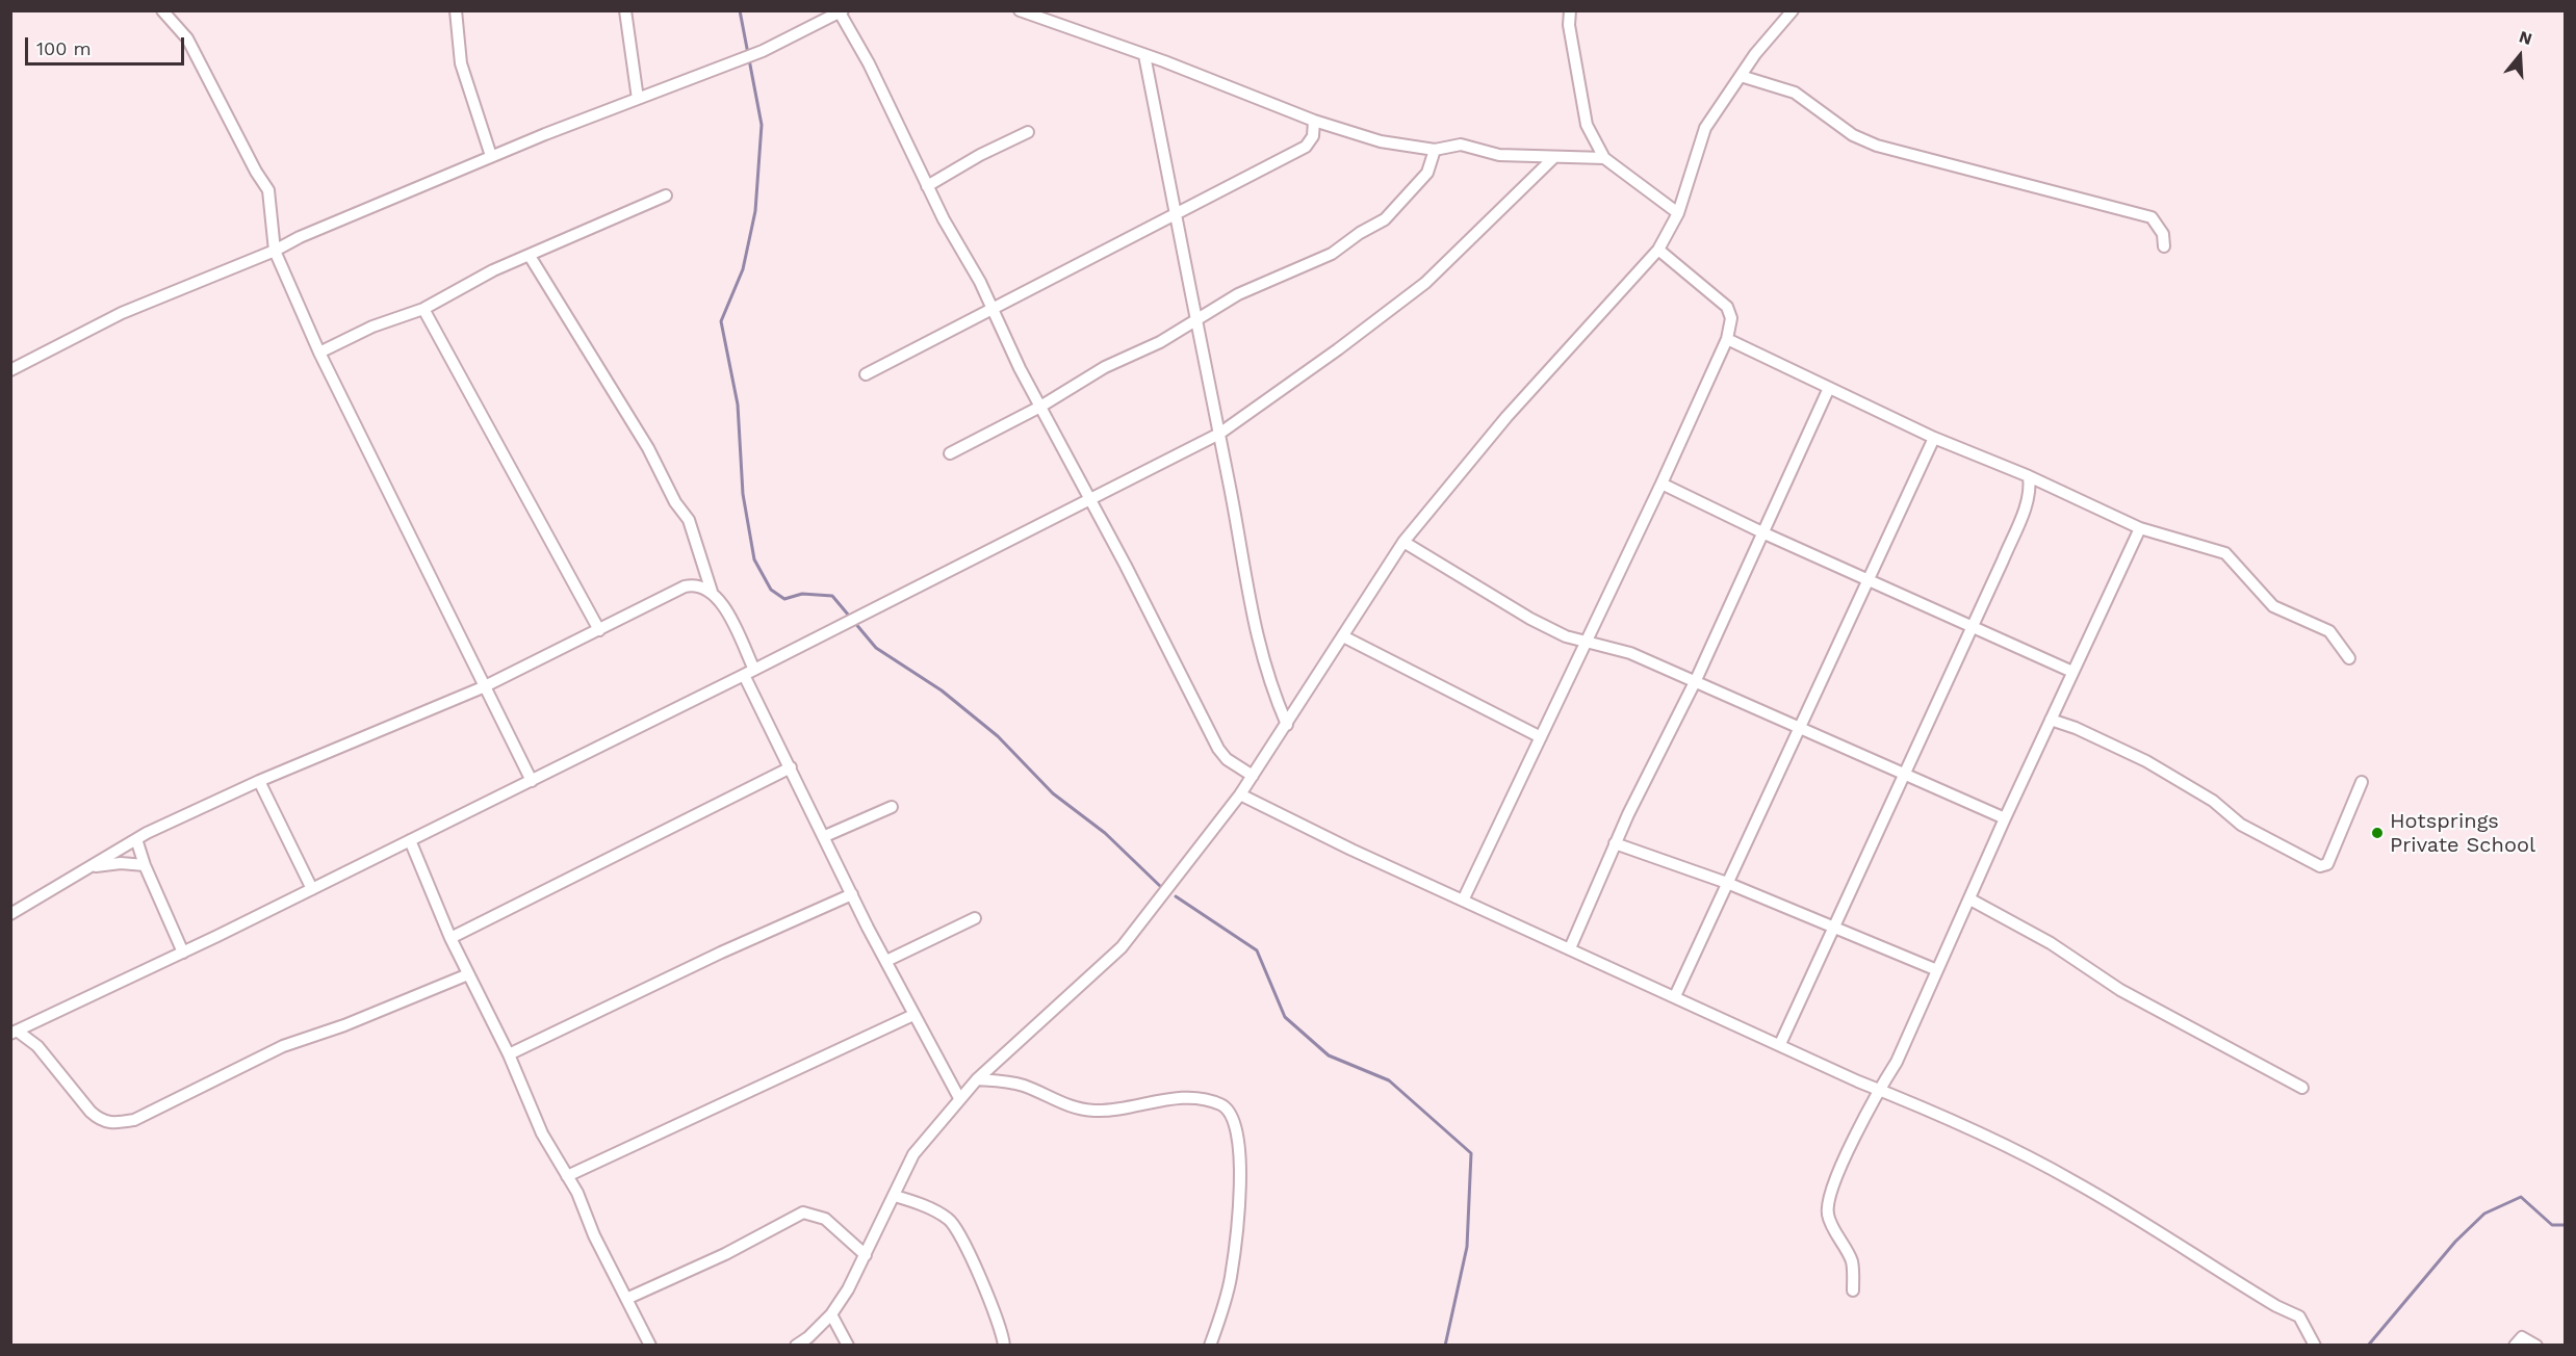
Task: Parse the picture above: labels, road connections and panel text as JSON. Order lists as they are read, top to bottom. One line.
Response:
{"places":["Hotsprings Private School"],"scale_bar":"100 m","north":"top"}
